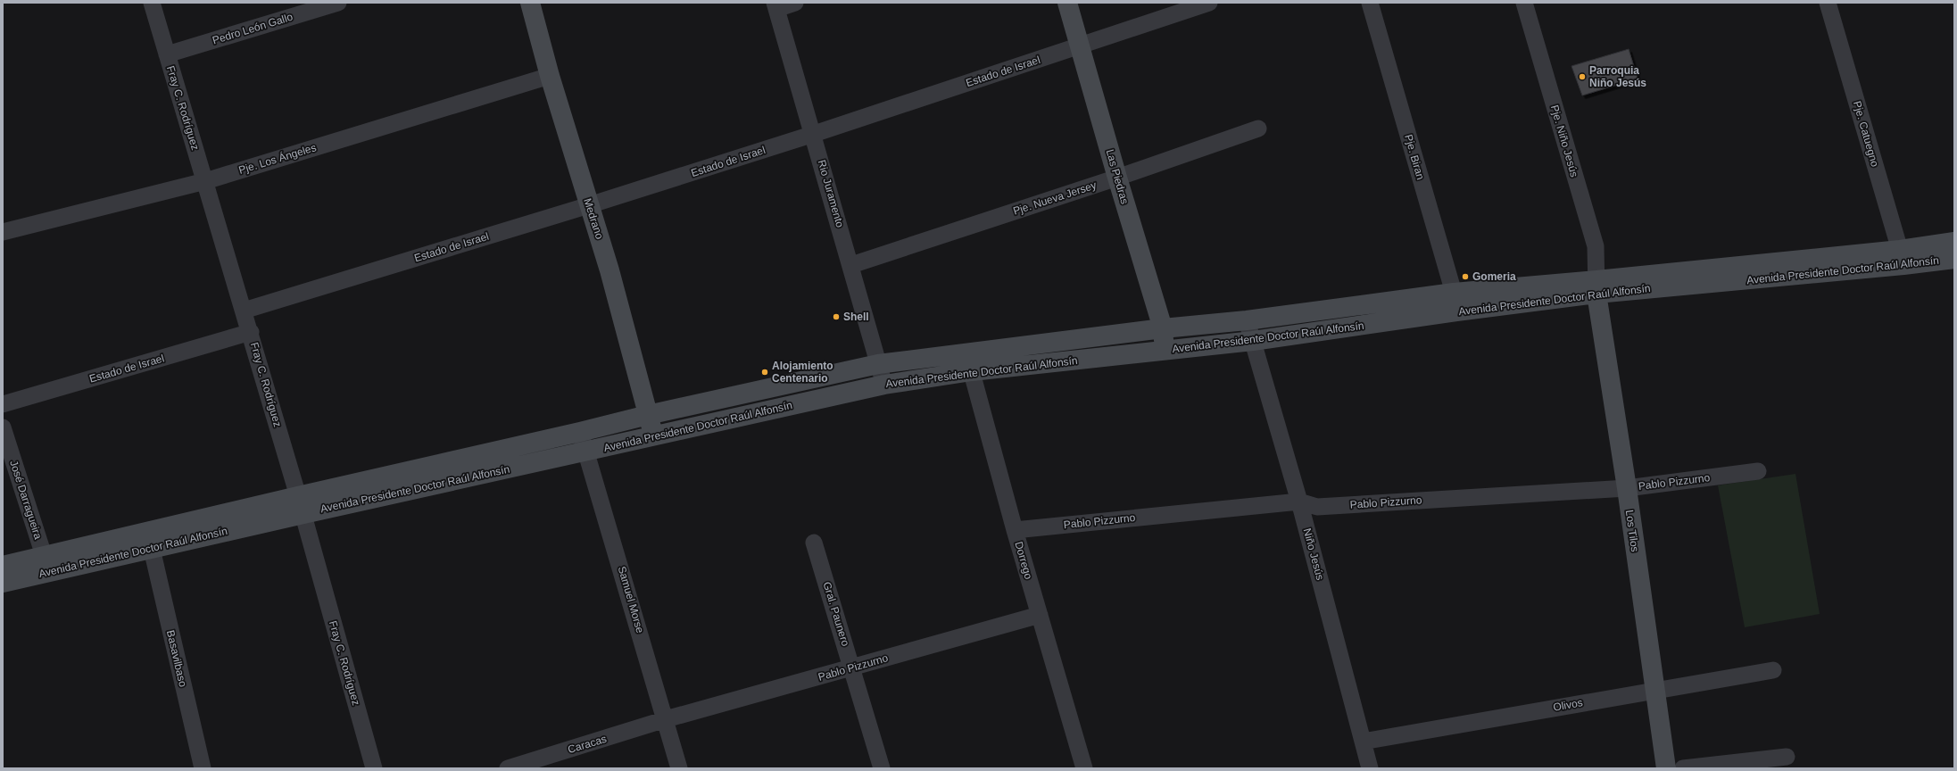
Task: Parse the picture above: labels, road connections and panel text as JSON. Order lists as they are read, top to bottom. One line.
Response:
{"streets":{"main road":["Las Piedras","Medrano","Avenida Presidente Doctor Raúl Alfonsín","Los Tilos"],"street":["Pedro León Gallo","Estado de Israel","Fray C. Rodríguez","Pje. Catuegno","Pje. Niño Jesús","Pje. Biran","Pje. Los Ángeles","Rio Juramento","Pje. Nueva Jersey","Pablo Pizzurno","José Darragueira","Niño Jesús","Dorrego","Samuel Morse","Gral. Paunero","Basavilbaso","Olivos","Caracas"]},"crossings":[["Pedro León Gallo","Fray C. Rodríguez"],["Estado de Israel","Fray C. Rodríguez"],["Estado de Israel","Las Piedras"],["Estado de Israel","Rio Juramento"],["Estado de Israel","Medrano"],["Fray C. Rodríguez","Pje. Los Ángeles"],["Fray C. Rodríguez","Avenida Presidente Doctor Raúl Alfonsín"],["Pje. Catuegno","Avenida Presidente Doctor Raúl Alfonsín"],["Pje. Niño Jesús","Avenida Presidente Doctor Raúl Alfonsín"],["Pje. Niño Jesús","Los Tilos"],["Pje. Biran","Avenida Presidente Doctor Raúl Alfonsín"],["Pje. Los Ángeles","Medrano"],["Las Piedras","Pje. Nueva Jersey"],["Las Piedras","Avenida Presidente Doctor Raúl Alfonsín"],["Rio Juramento","Pje. Nueva Jersey"],["Rio Juramento","Avenida Presidente Doctor Raúl Alfonsín"],["Medrano","Avenida Presidente Doctor Raúl Alfonsín"],["Avenida Presidente Doctor Raúl Alfonsín","José Darragueira"],["Avenida Presidente Doctor Raúl Alfonsín","Los Tilos"],["Avenida Presidente Doctor Raúl Alfonsín","Niño Jesús"],["Avenida Presidente Doctor Raúl Alfonsín","Dorrego"],["Avenida Presidente Doctor Raúl Alfonsín","Samuel Morse"],["Avenida Presidente Doctor Raúl Alfonsín","Basavilbaso"],["Pablo Pizzurno","Los Tilos"],["Pablo Pizzurno","Niño Jesús"],["Pablo Pizzurno","Dorrego"],["Pablo Pizzurno","Samuel Morse"],["Pablo Pizzurno","Gral. Paunero"],["Pablo Pizzurno","Caracas"],["Los Tilos","Olivos"],["Niño Jesús","Olivos"],["Samuel Morse","Caracas"]],"places":["Parroquia Niño Jesús","Gomeria","Shell","Alojamiento Centenario"]}
